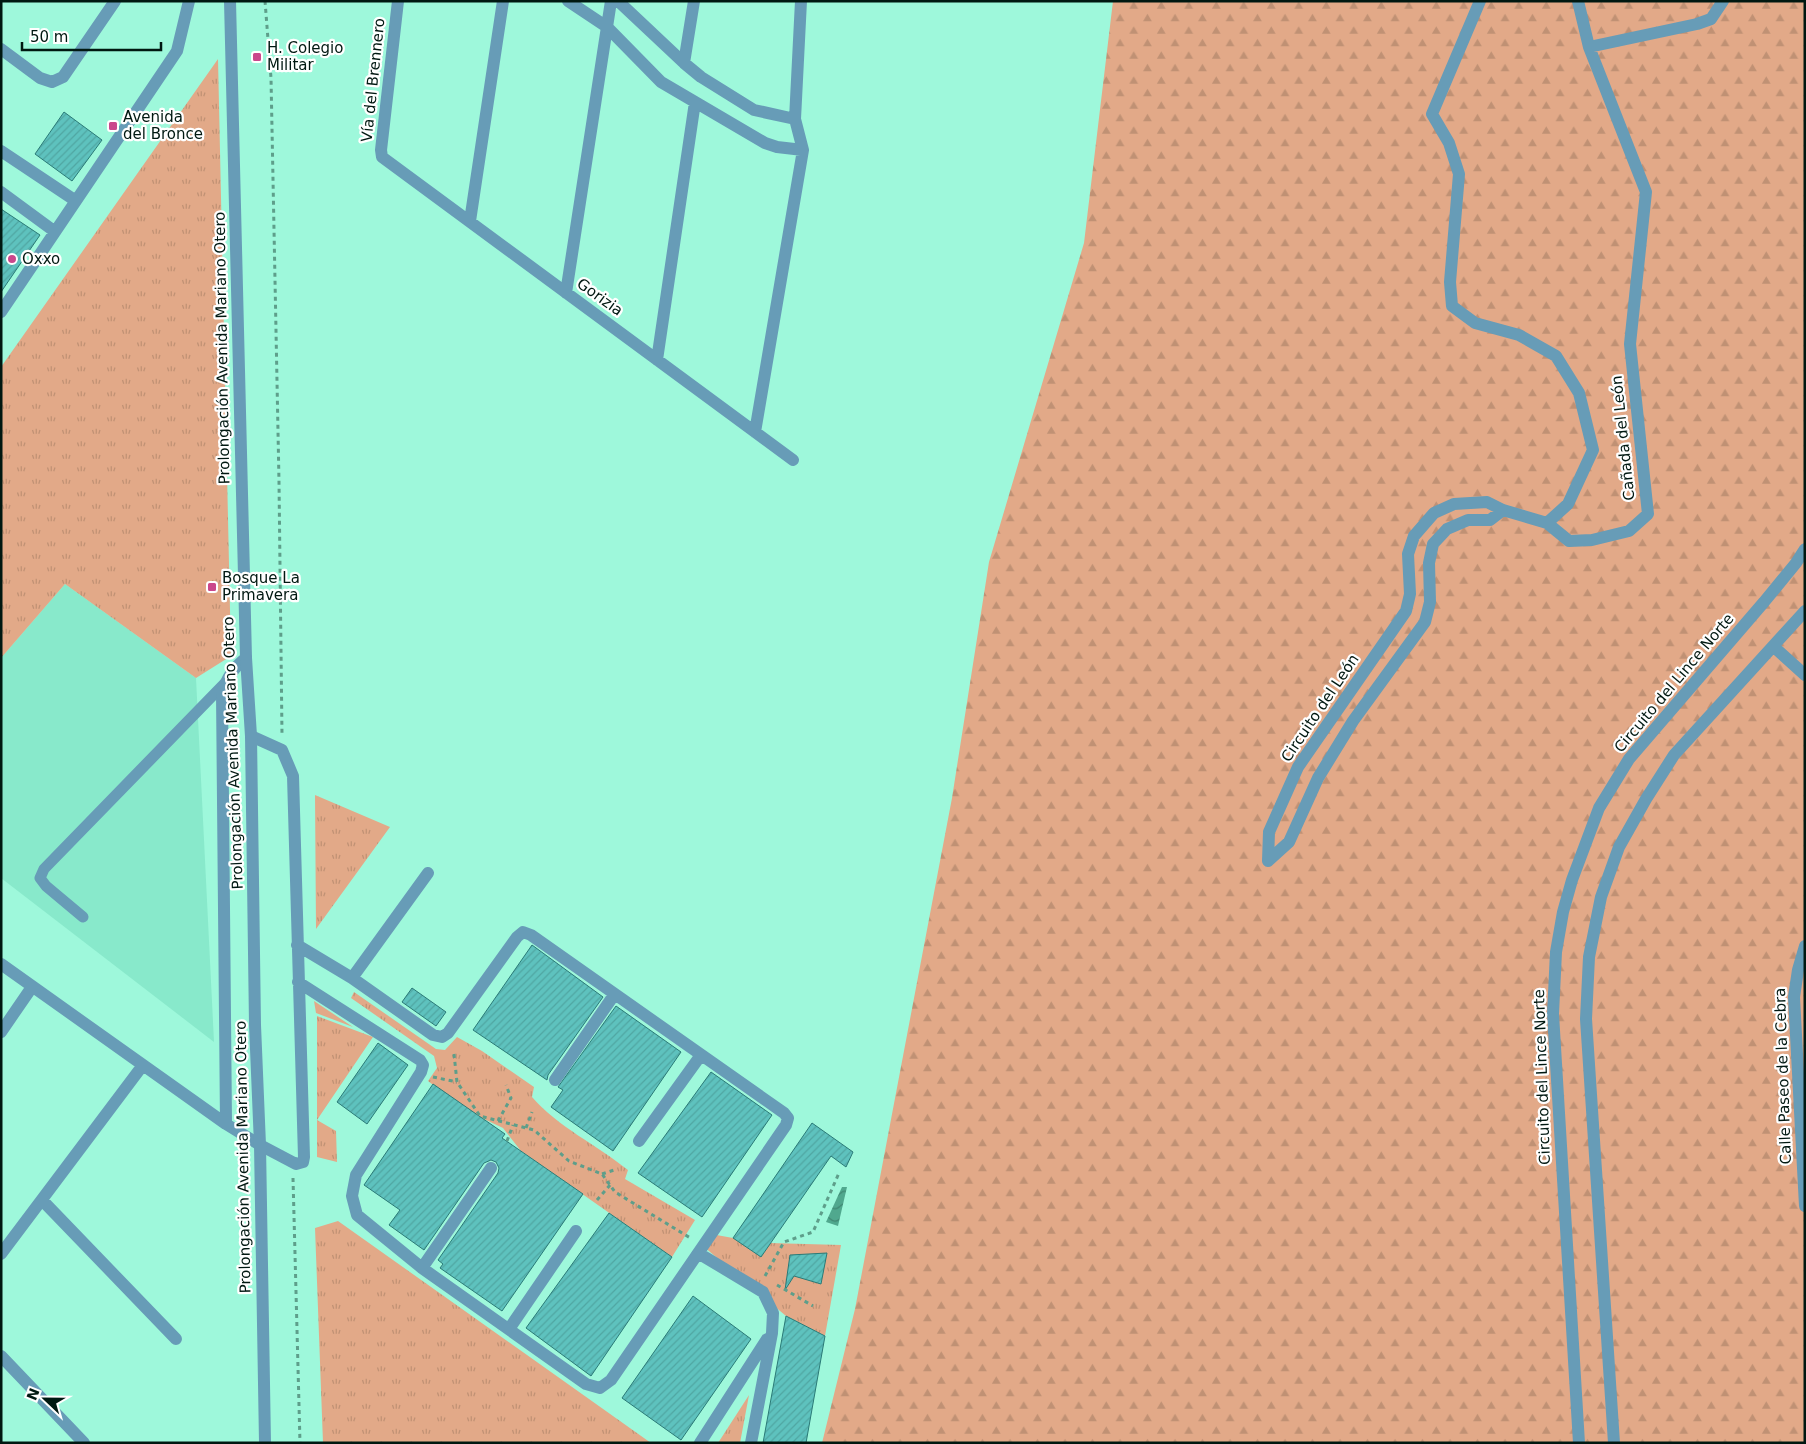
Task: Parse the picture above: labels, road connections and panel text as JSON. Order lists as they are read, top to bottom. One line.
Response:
{"streets":{"street":["Vía del Brennero","Gorizia","Prolongación Avenida Mariano Otero","Cañada del León","Circuito del Lince Norte","Circuito del León","Calle Paseo de la Cebra"]},"crossings":[["Vía del Brennero","Gorizia"],["Cañada del León","Circuito del León"]],"places":{"transit":["H. Colegio Militar","Avenida del Bronce","Bosque La Primavera"],"other":["Oxxo"]},"scale_bar":"50 m","north":"left"}
